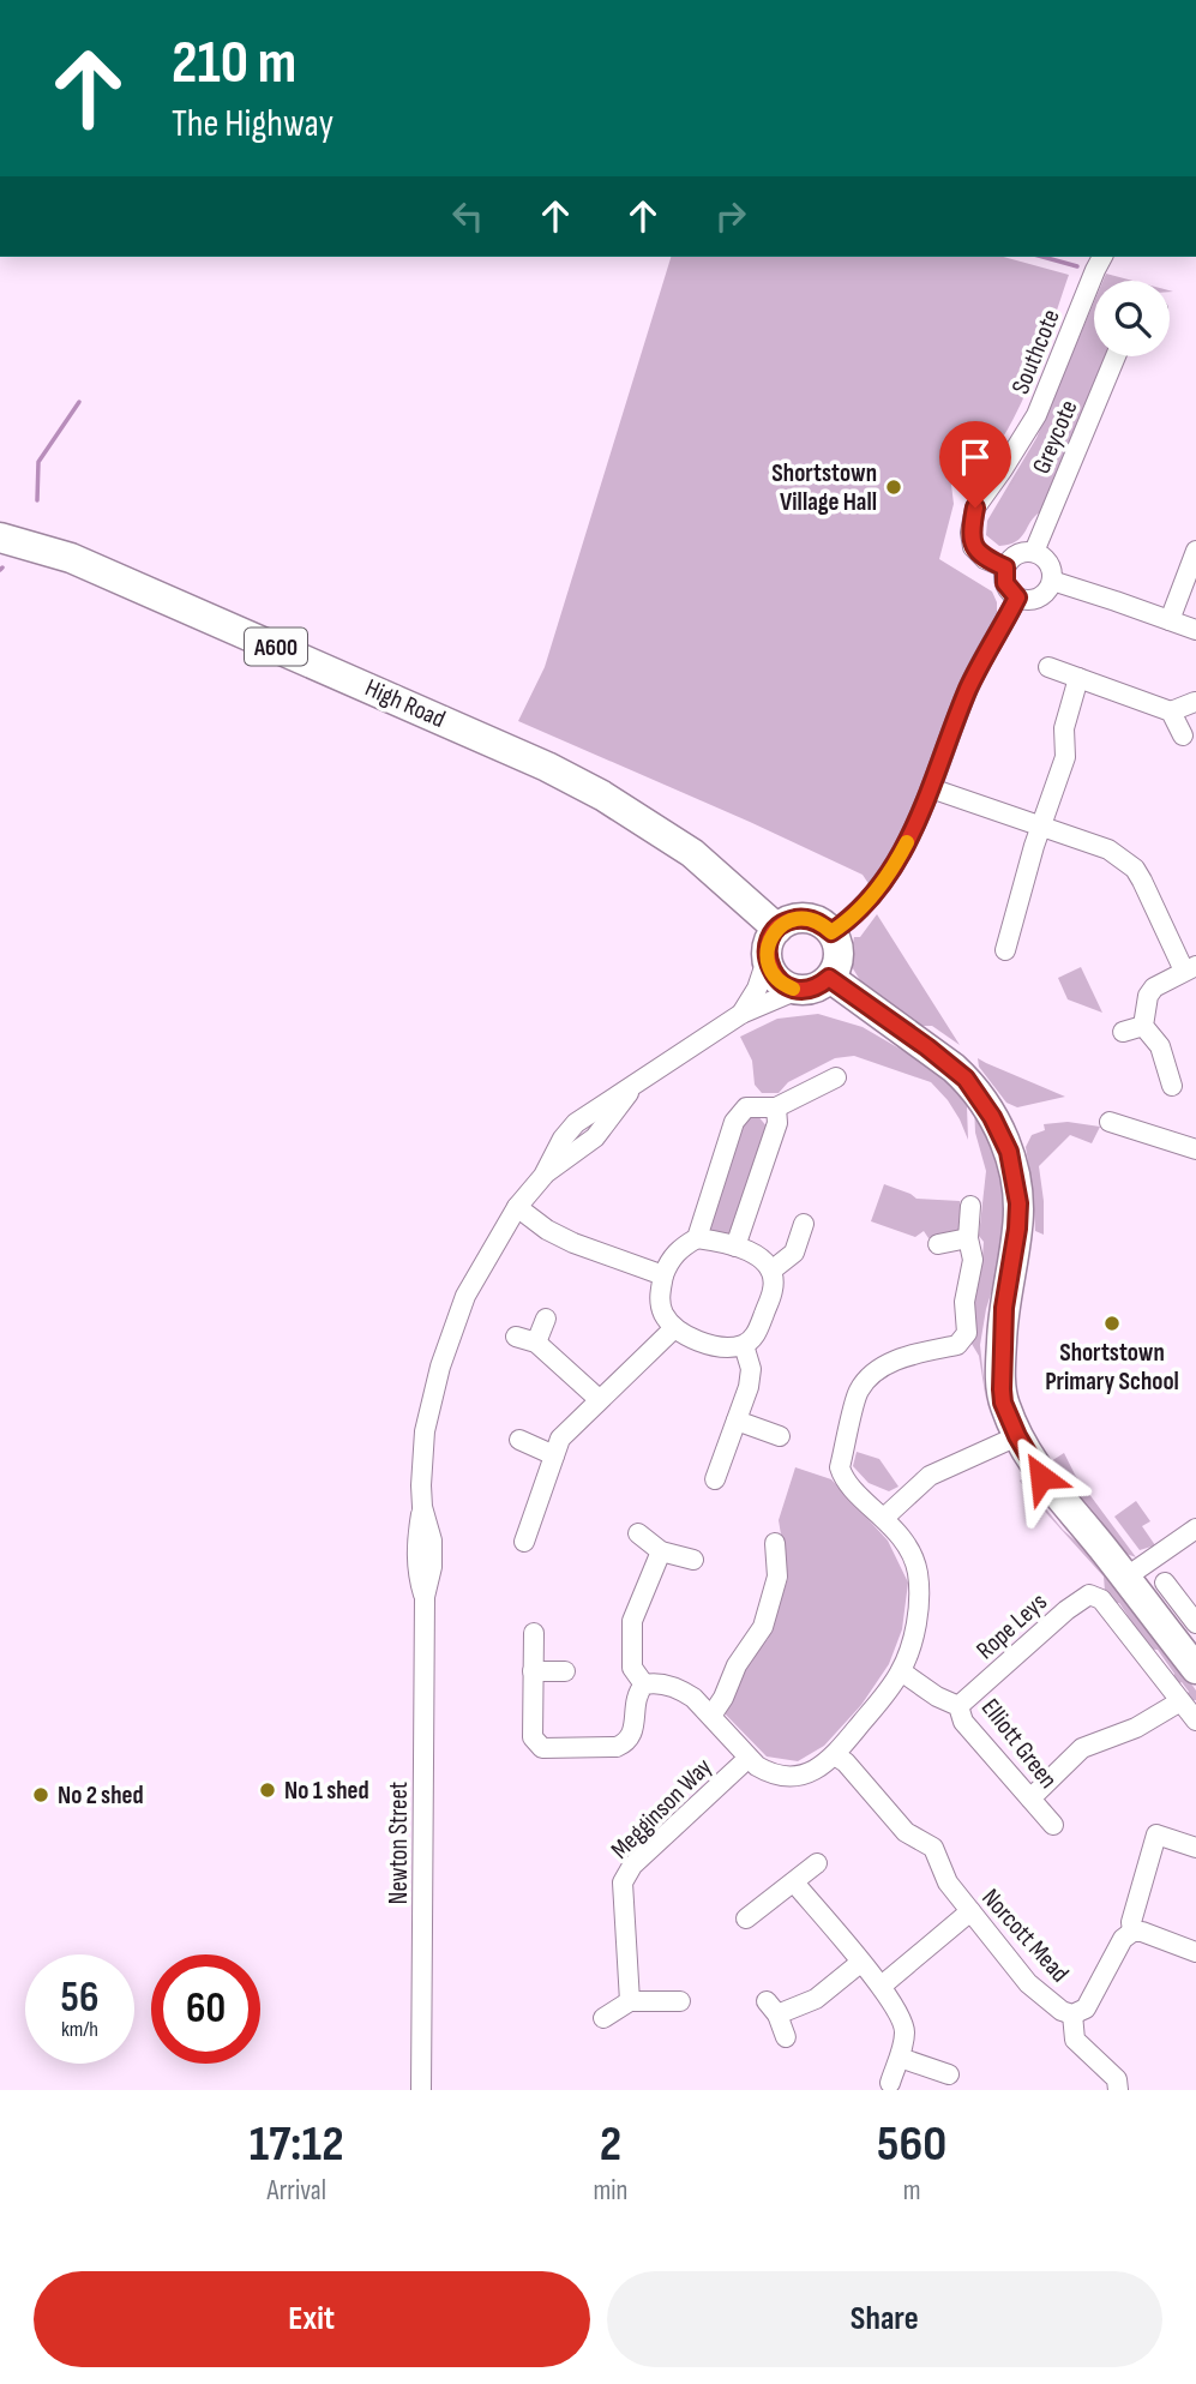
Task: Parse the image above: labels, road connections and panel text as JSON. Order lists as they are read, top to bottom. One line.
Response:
{"streets":{"main road":["A600","High Road"],"street":["Southcote","Greycote","Rope Leys","Elliott Green","Megginson Way","Newton Street","Norcott Mead"]},"crossings":[["Southcote","Greycote"],["High Road","Newton Street"],["Rope Leys","Elliott Green"]],"places":["Shortstown Village Hall","Shortstown Primary School","No 1 shed","No 2 shed"],"page":{"turn":["210 m","The Highway"],"speed":"56 km/h","limit":"60","eta":["17:12","Arrival","2","min","560","m"],"buttons":["Exit","Share"]}}
